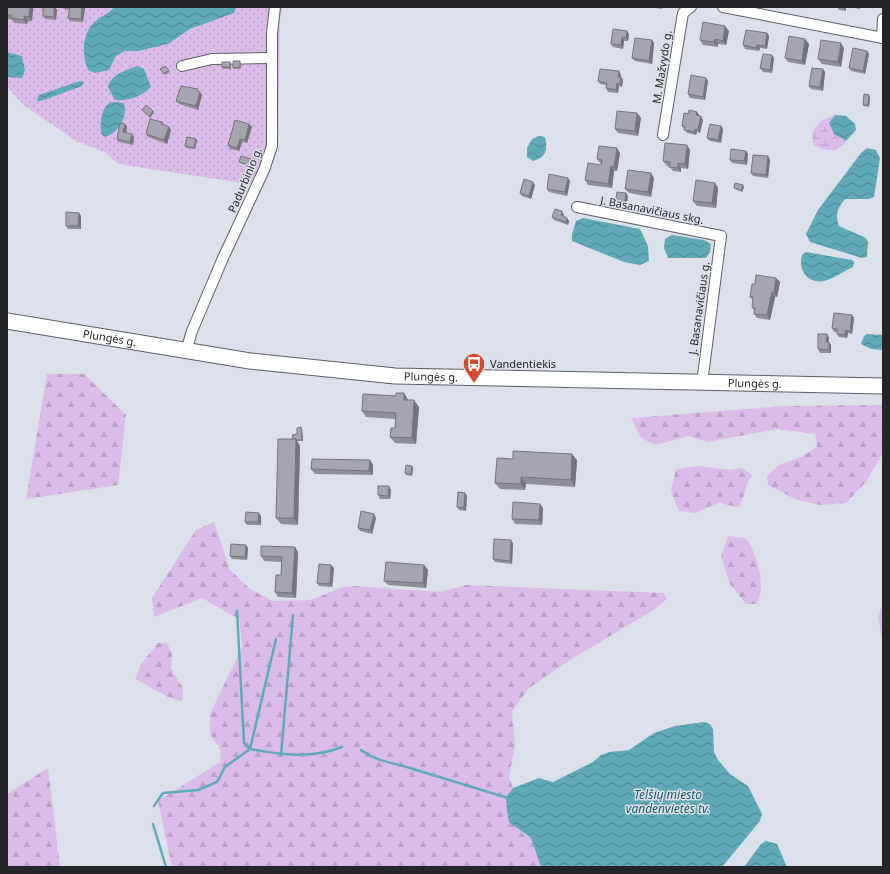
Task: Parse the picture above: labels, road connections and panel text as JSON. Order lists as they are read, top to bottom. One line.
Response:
{"streets":{"main road":["Plungės g."],"street":["M. Mažvydo g.","Padurbinio g.","J. Basanavičiaus skg.","J. Basanavičiaus g."]},"crossings":[["Padurbinio g.","Plungės g."],["J. Basanavičiaus skg.","J. Basanavičiaus g."],["J. Basanavičiaus g.","Plungės g."]],"water":["Telšių miesto vandenvietės tv."],"places":{"bus stop":["Vandentiekis"]}}
